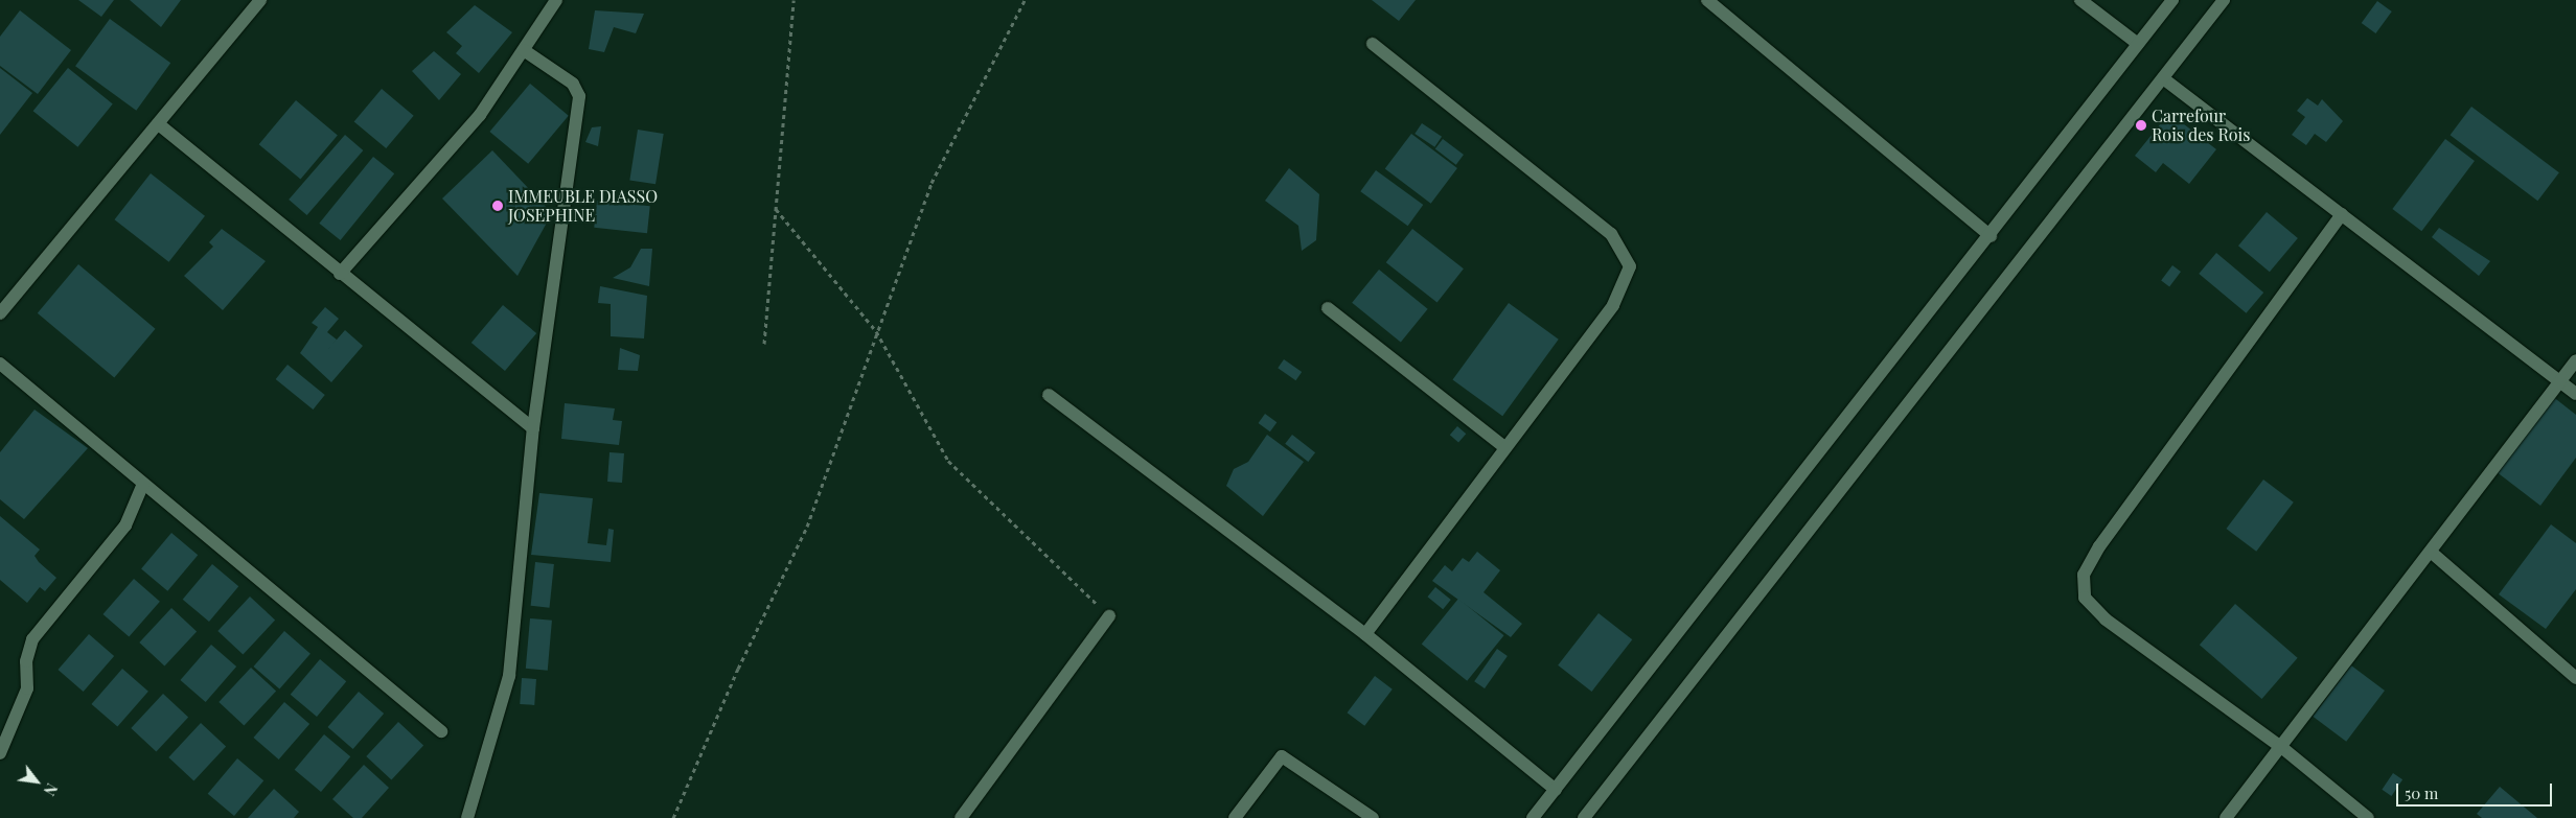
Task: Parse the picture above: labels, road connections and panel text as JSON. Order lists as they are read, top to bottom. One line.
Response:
{"places":["Carrefour Rois des Rois","IMMEUBLE DIASSO JOSEPHINE"],"scale_bar":"50 m","north":"bottom right"}
